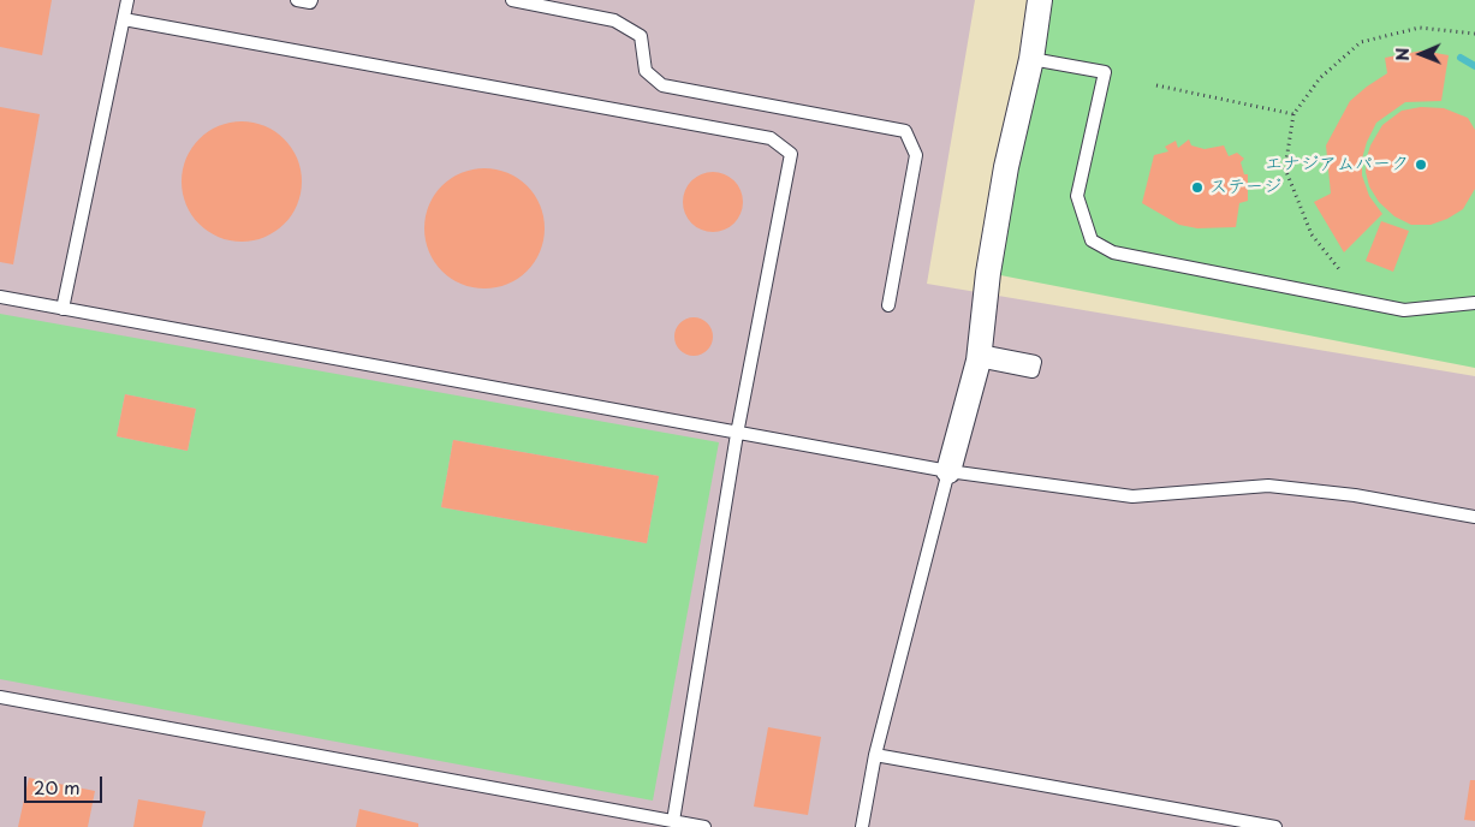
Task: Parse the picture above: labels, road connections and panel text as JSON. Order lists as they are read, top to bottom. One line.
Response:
{"places":["エナジアムパーク","ステージ"],"scale_bar":"20 m","north":"left"}
